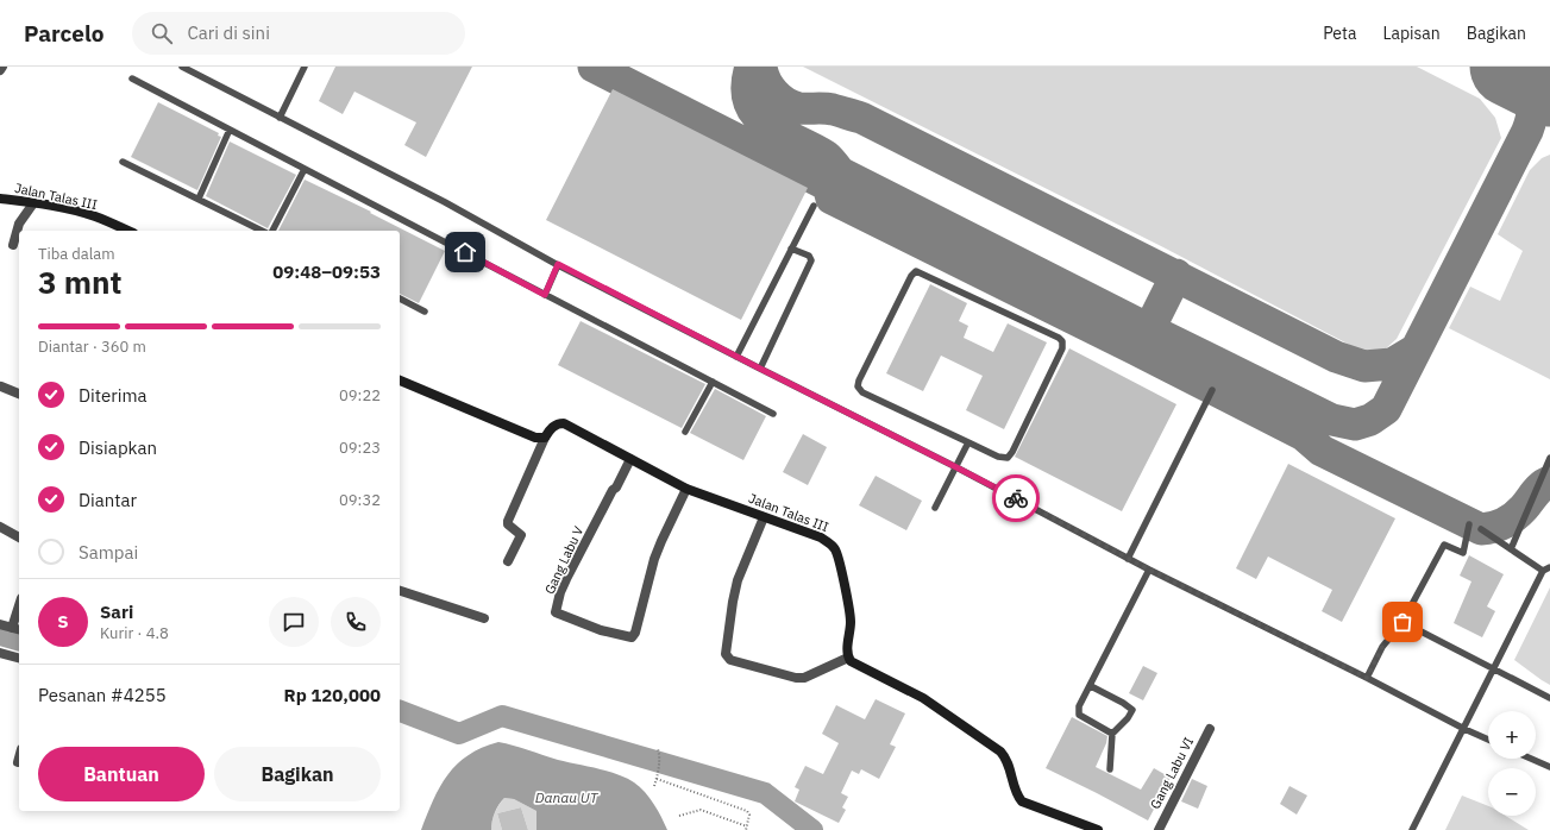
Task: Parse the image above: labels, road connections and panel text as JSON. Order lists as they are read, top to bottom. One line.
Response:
{"streets":{"street":["Jalan Talas III","Gang Labu V","Gang Labu VI"]},"crossings":[["Jalan Talas III","Gang Labu V"]],"water":["Danau UT"],"page":{"header":"Parcelo","search":"Cari di sini","nav":["Peta","Lapisan","Bagikan"],"heading":["3 mnt","Tiba dalam","09:48–09:53"],"panel":["Sari","Kurir · 4.8","Pesanan #4255","Rp 120,000"],"bar":"Diantar · 360 m","list":[["Diterima","09:22"],["Disiapkan","09:23"],["Diantar","09:32"],"Sampai"],"round":"S","map_buttons":["+","−"],"buttons":["Bantuan","Bagikan"]}}
